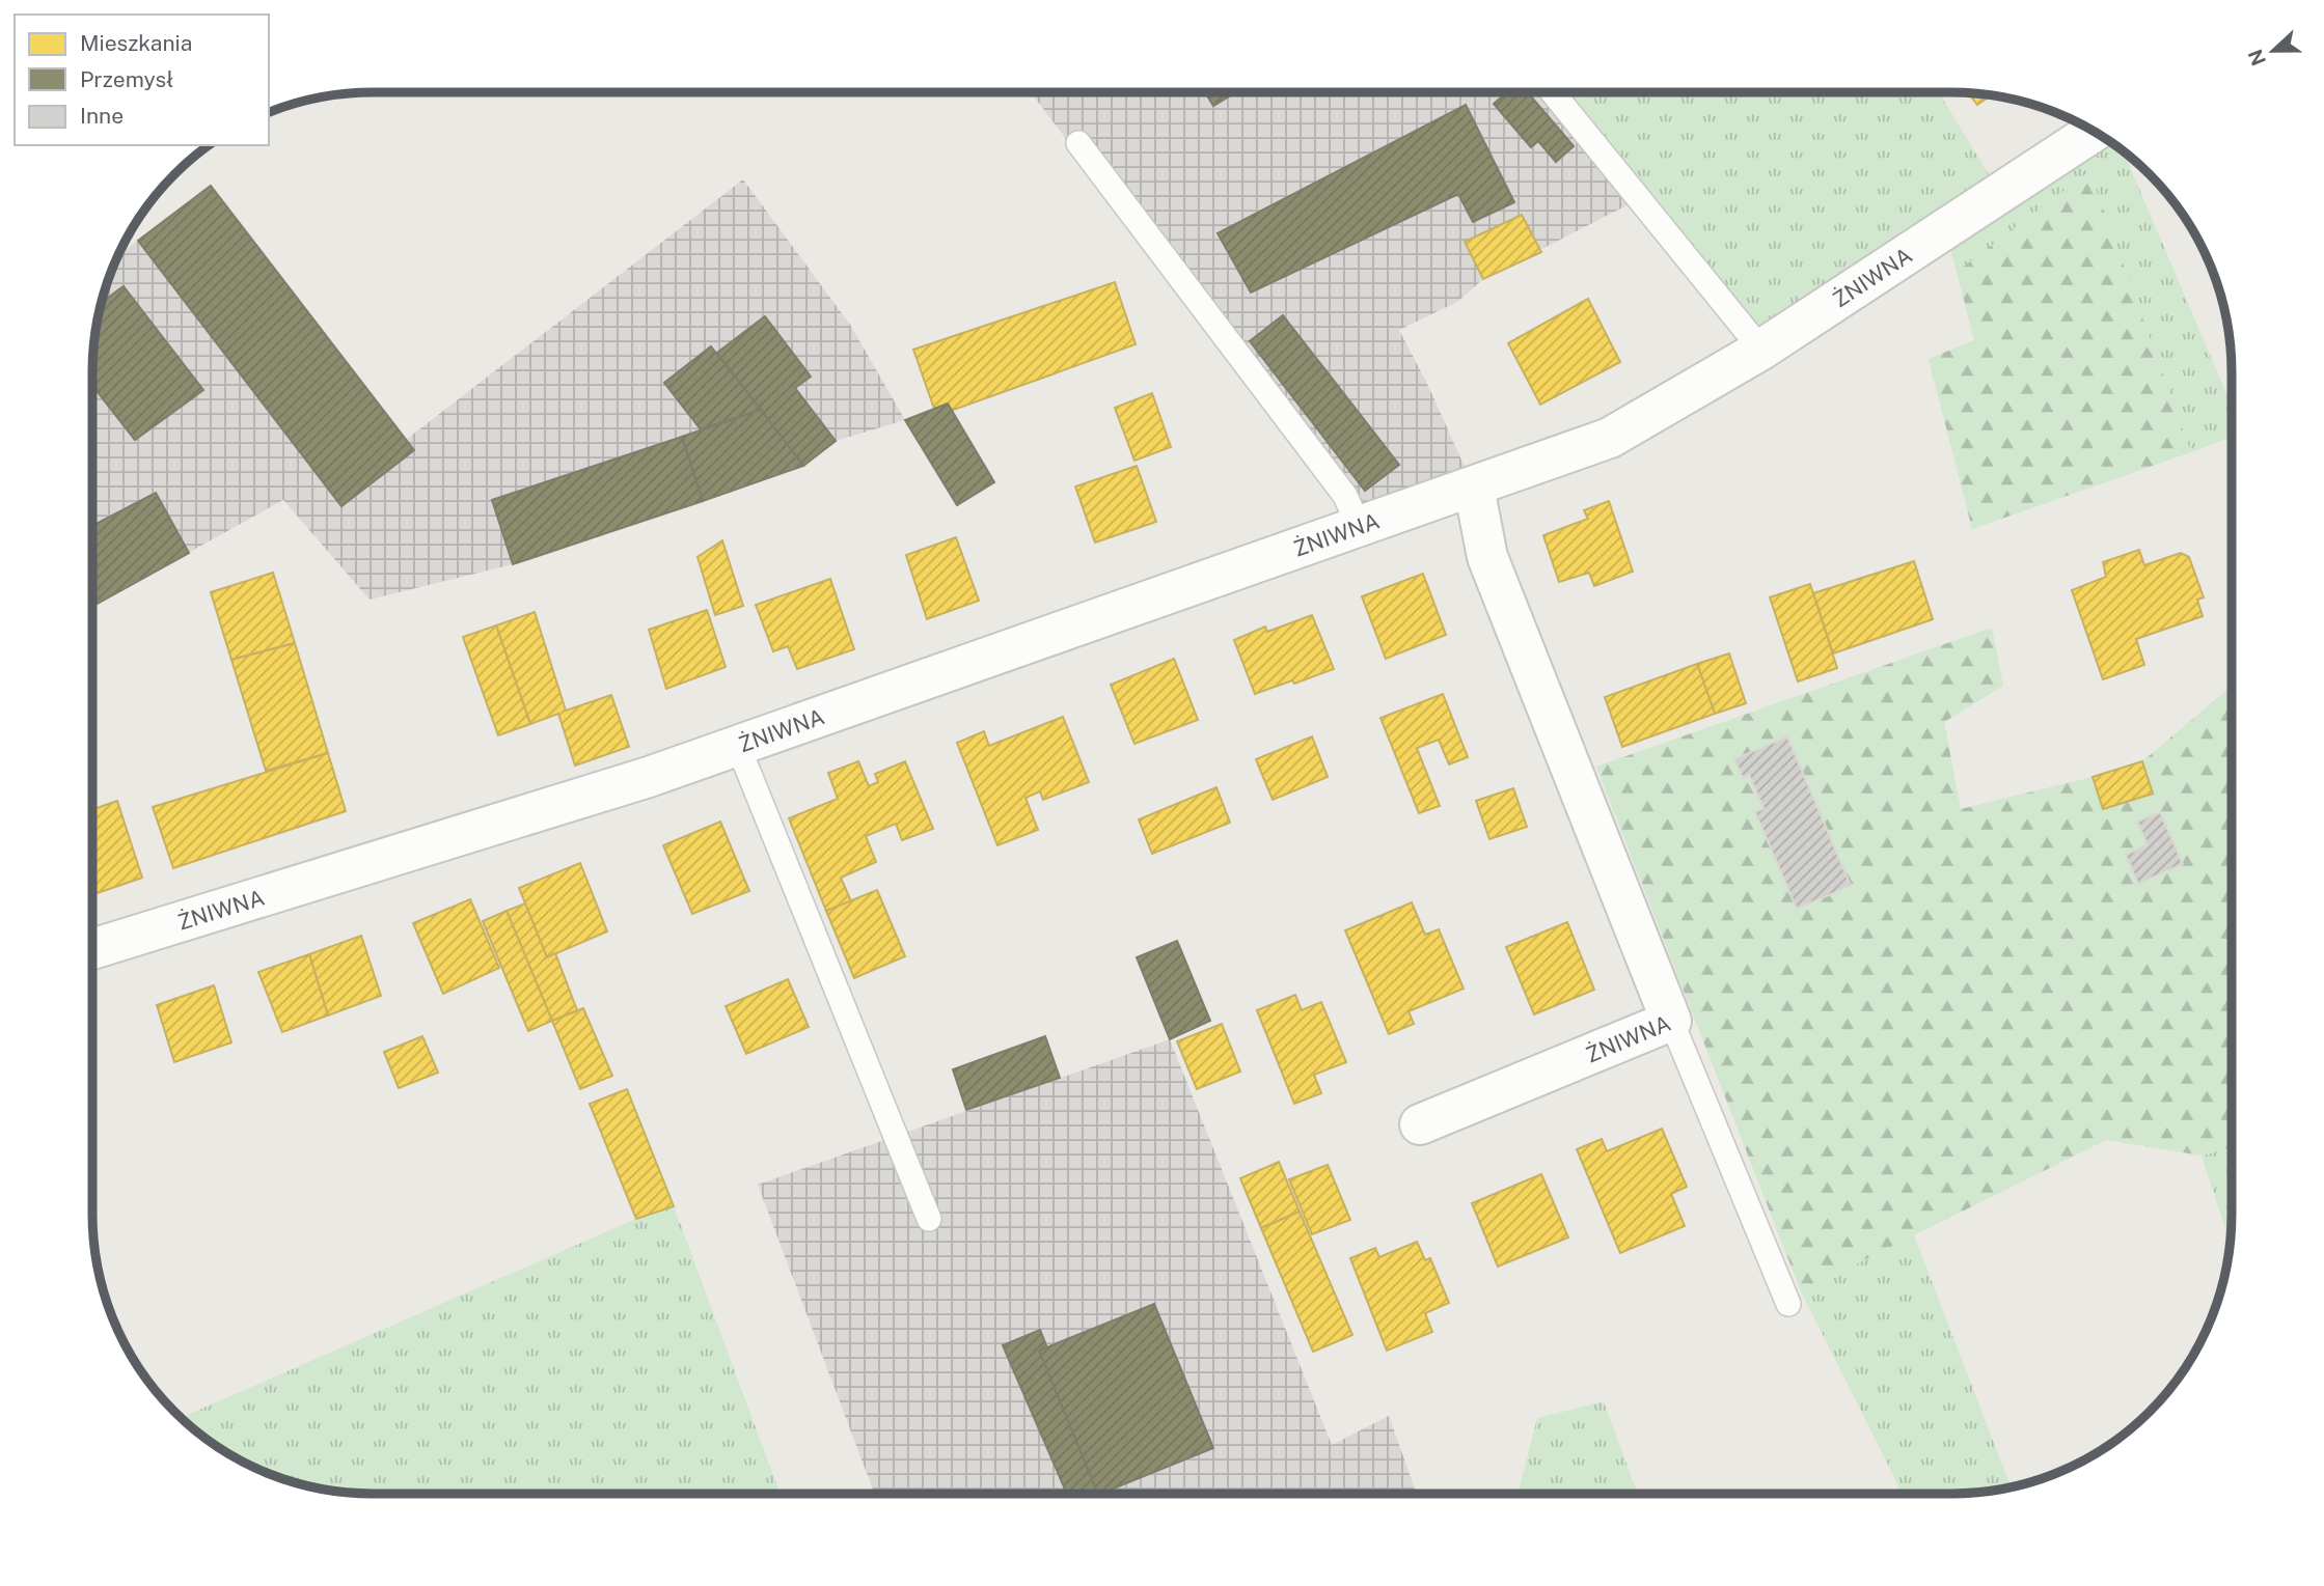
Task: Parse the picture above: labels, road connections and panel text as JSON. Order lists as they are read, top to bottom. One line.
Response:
{"streets":{"street":["ŻNIWNA"]},"legend":["Mieszkania","Przemysł","Inne"],"north":"left"}
